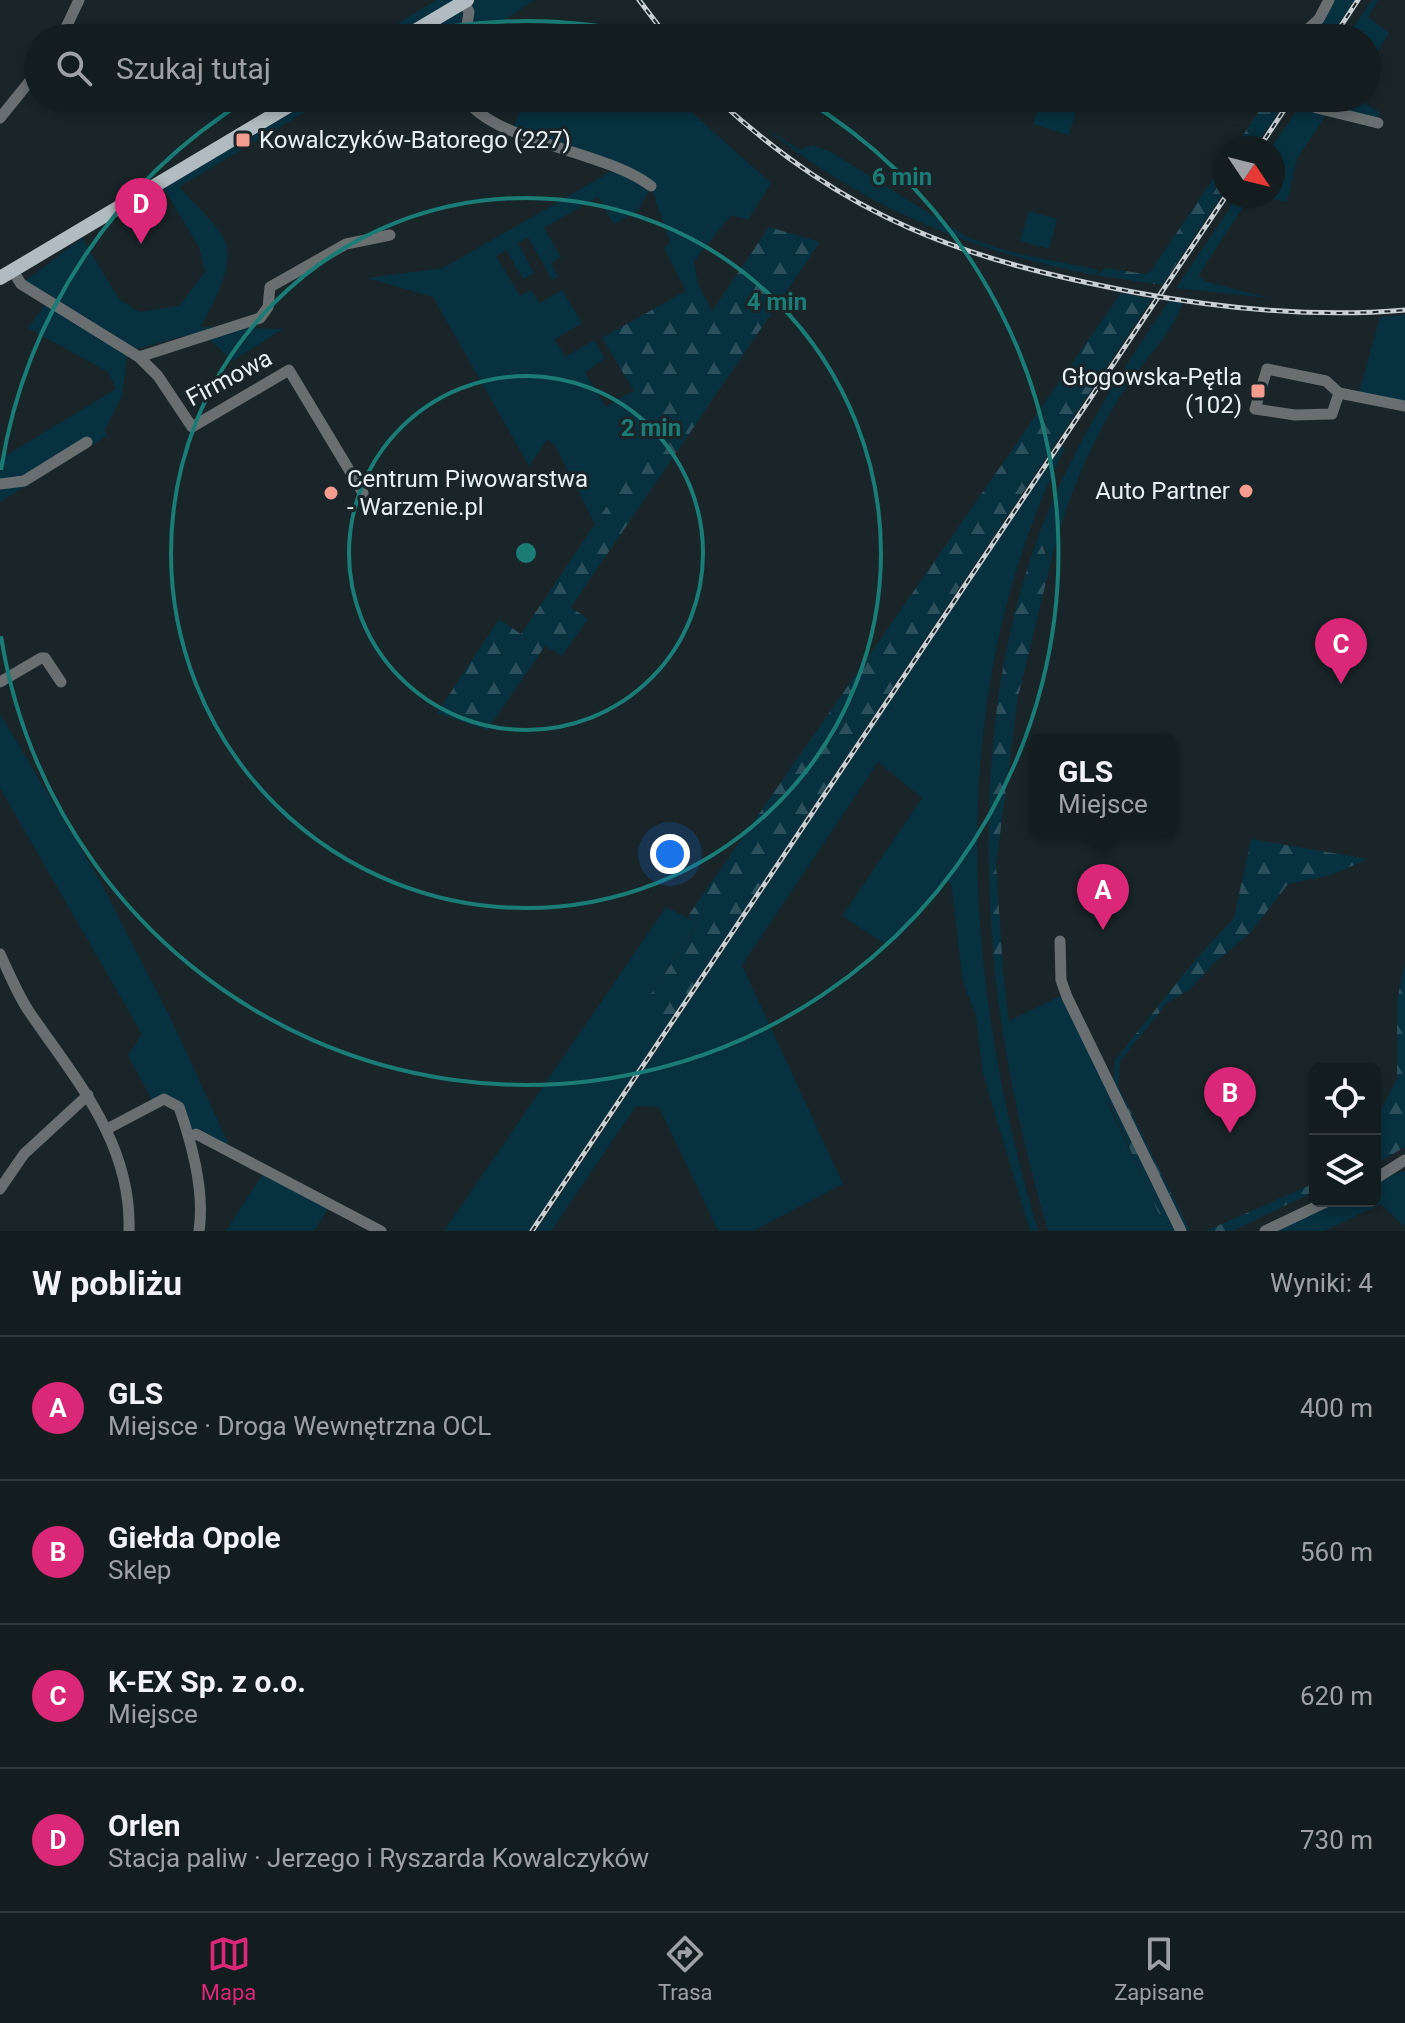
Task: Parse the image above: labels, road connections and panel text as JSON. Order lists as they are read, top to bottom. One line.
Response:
{"streets":{"street":["Firmowa"]},"places":{"transit":["Kowalczyków-Batorego (227)","Głogowska-Pętla (102)"],"other":["Auto Partner","Centrum Piwowarstwa - Warzenie.pl"]},"north":"bottom right","page":{"search":"Szukaj tutaj","pins":["D","C","A","B"],"popup":["GLS","Miejsce"],"heading":["W pobliżu","Wyniki: 4"],"list":[{"mark":"A","name":"GLS","note":"Miejsce · Droga Wewnętrzna OCL","value":"400 m"},{"mark":"B","name":"Giełda Opole","note":"Sklep","value":"560 m"},{"mark":"C","name":"K-EX Sp. z o.o.","note":"Miejsce","value":"620 m"},{"mark":"D","name":"Orlen","note":"Stacja paliw · Jerzego i Ryszarda Kowalczyków","value":"730 m"}],"nav":["Mapa","Trasa","Zapisane"]},"rings":["6 min","4 min","2 min"]}
